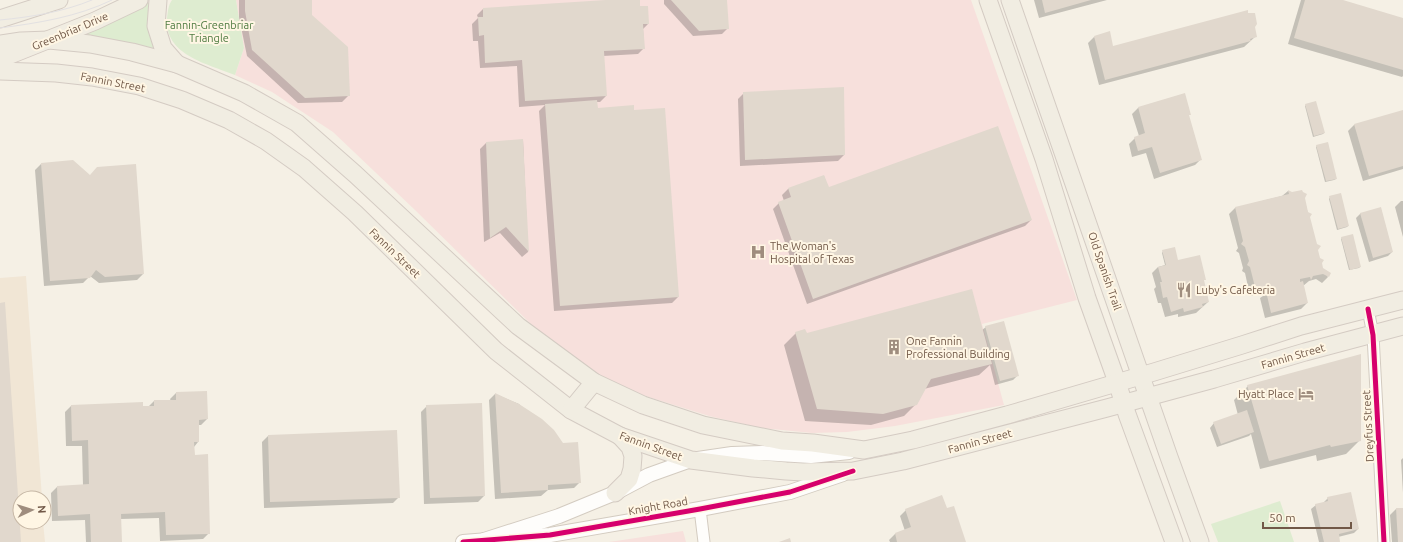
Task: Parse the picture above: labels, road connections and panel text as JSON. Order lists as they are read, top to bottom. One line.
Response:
{"streets":{"main road":["Greenbriar Drive","Fannin Street","Old Spanish Trail"],"street":["Dreyfus Street","Knight Road"]},"crossings":[["Greenbriar Drive","Fannin Street"],["Fannin Street","Old Spanish Trail"],["Fannin Street","Dreyfus Street"],["Fannin Street","Knight Road"]],"parks":["Fannin-Greenbriar Triangle"],"places":{"hospital":["The Woman's Hospital of Texas"],"restaurant":["Luby's Cafeteria"],"building":["One Fannin Professional Building"],"hotel":["Hyatt Place"]},"scale_bar":"50 m","north":"right"}
